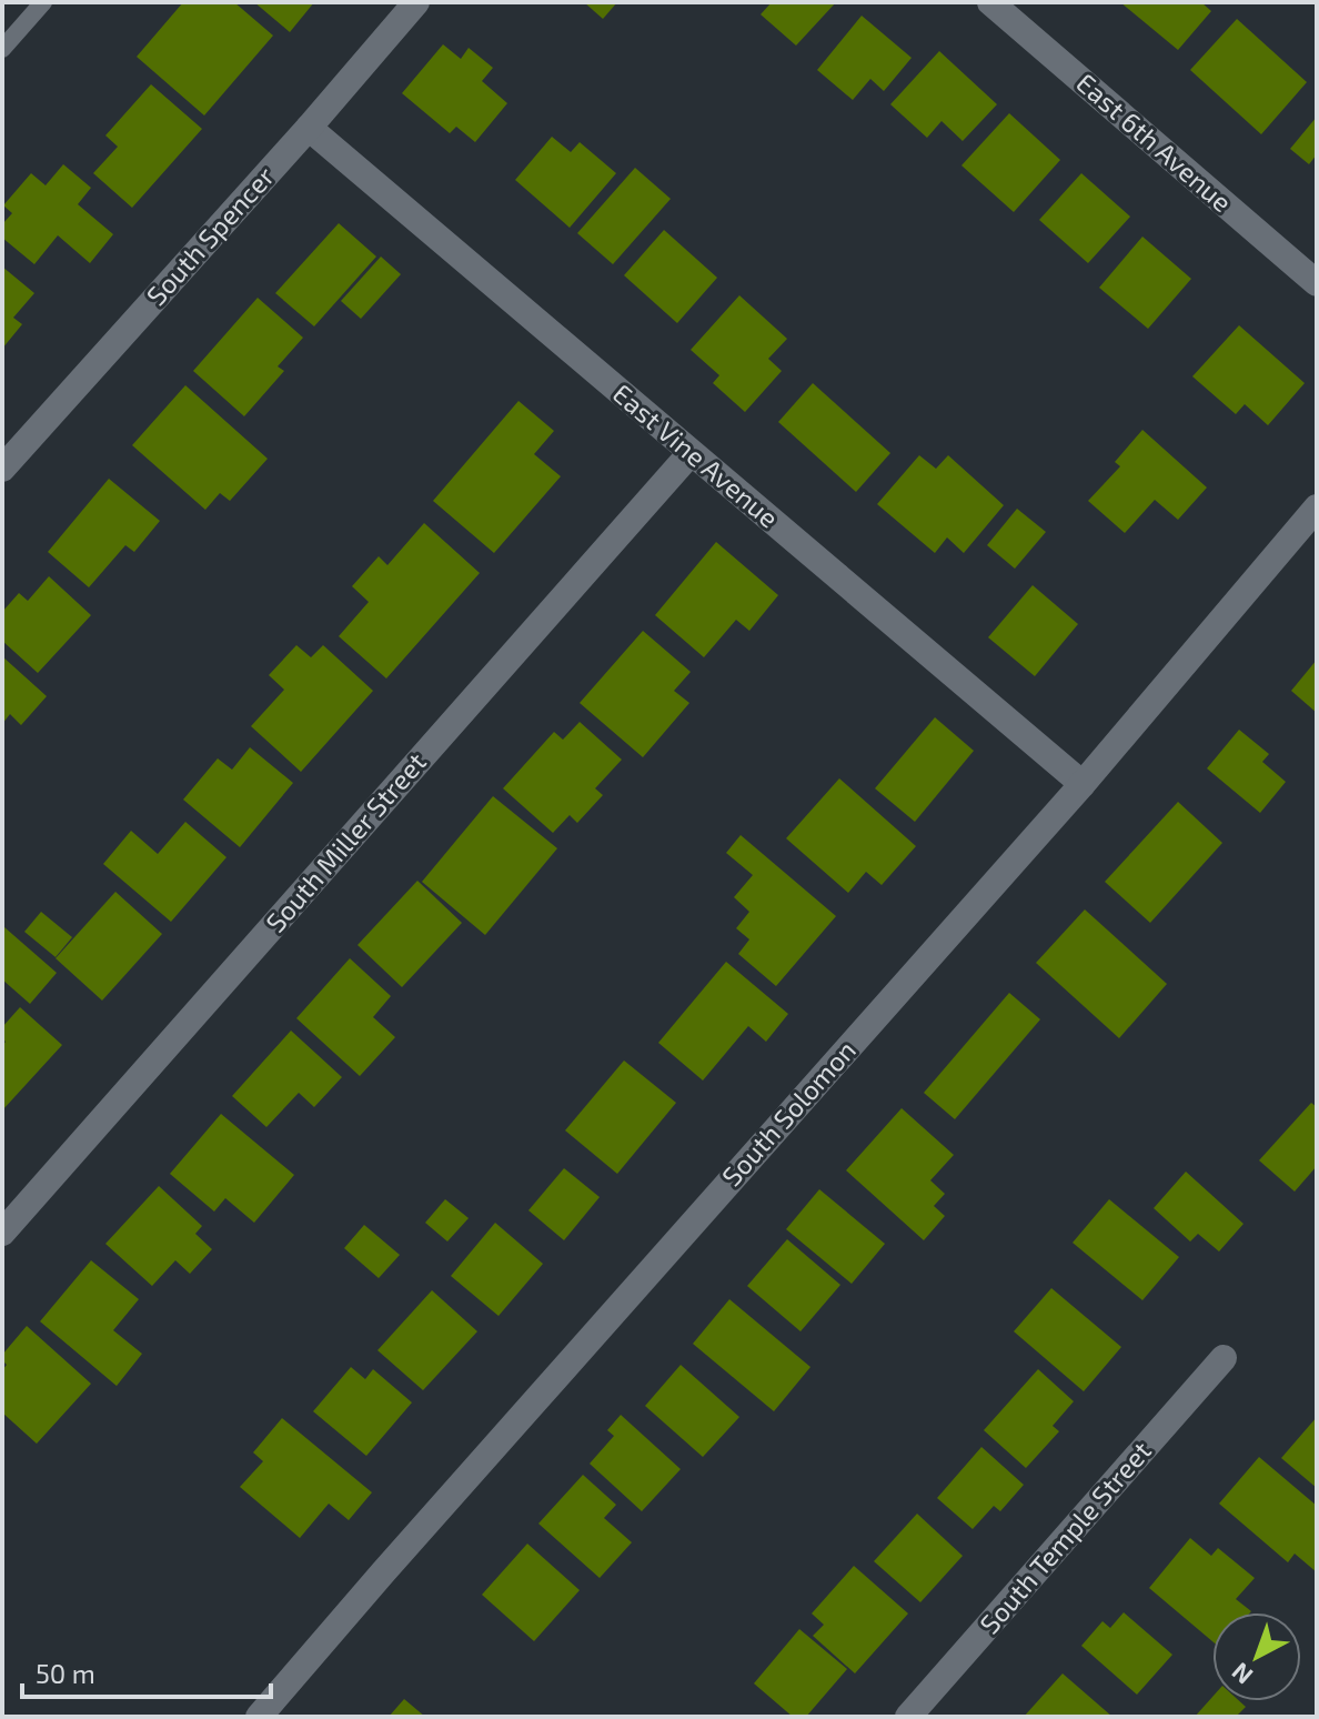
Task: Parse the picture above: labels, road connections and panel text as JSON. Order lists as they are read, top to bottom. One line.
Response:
{"streets":{"street":["East 6th Avenue","South Spencer","East Vine Avenue","South Miller Street","South Solomon","South Temple Street"]},"crossings":[["South Spencer","East Vine Avenue"],["East Vine Avenue","South Miller Street"],["East Vine Avenue","South Solomon"]],"scale_bar":"50 m","north":"bottom left"}
